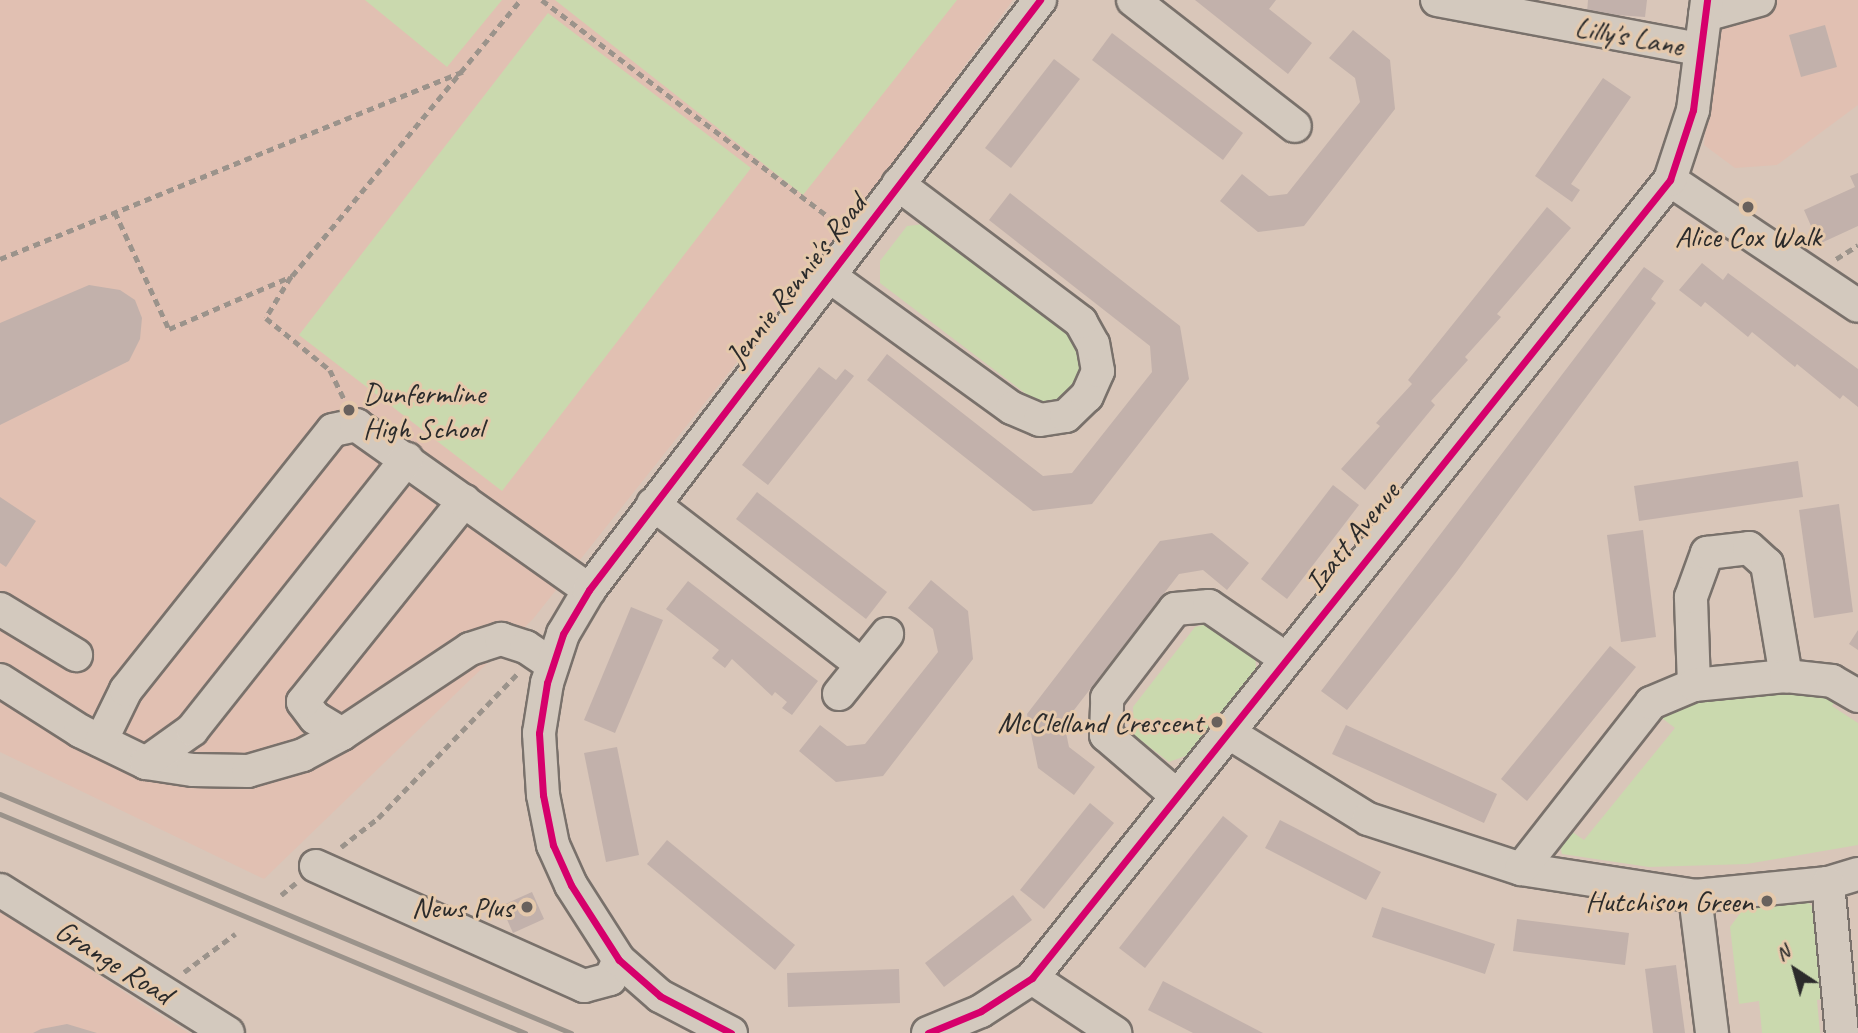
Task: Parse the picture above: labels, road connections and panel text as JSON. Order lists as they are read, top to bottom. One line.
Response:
{"streets":{"street":["Lilly's Lane","Jennie Rennie's Road","Izatt Avenue","Grange Road"]},"crossings":[["Lilly's Lane","Izatt Avenue"]],"places":["Alice Cox Walk","Dunfermline High School","McClelland Crescent","Hutchison Green","News Plus"],"north":"top left"}
